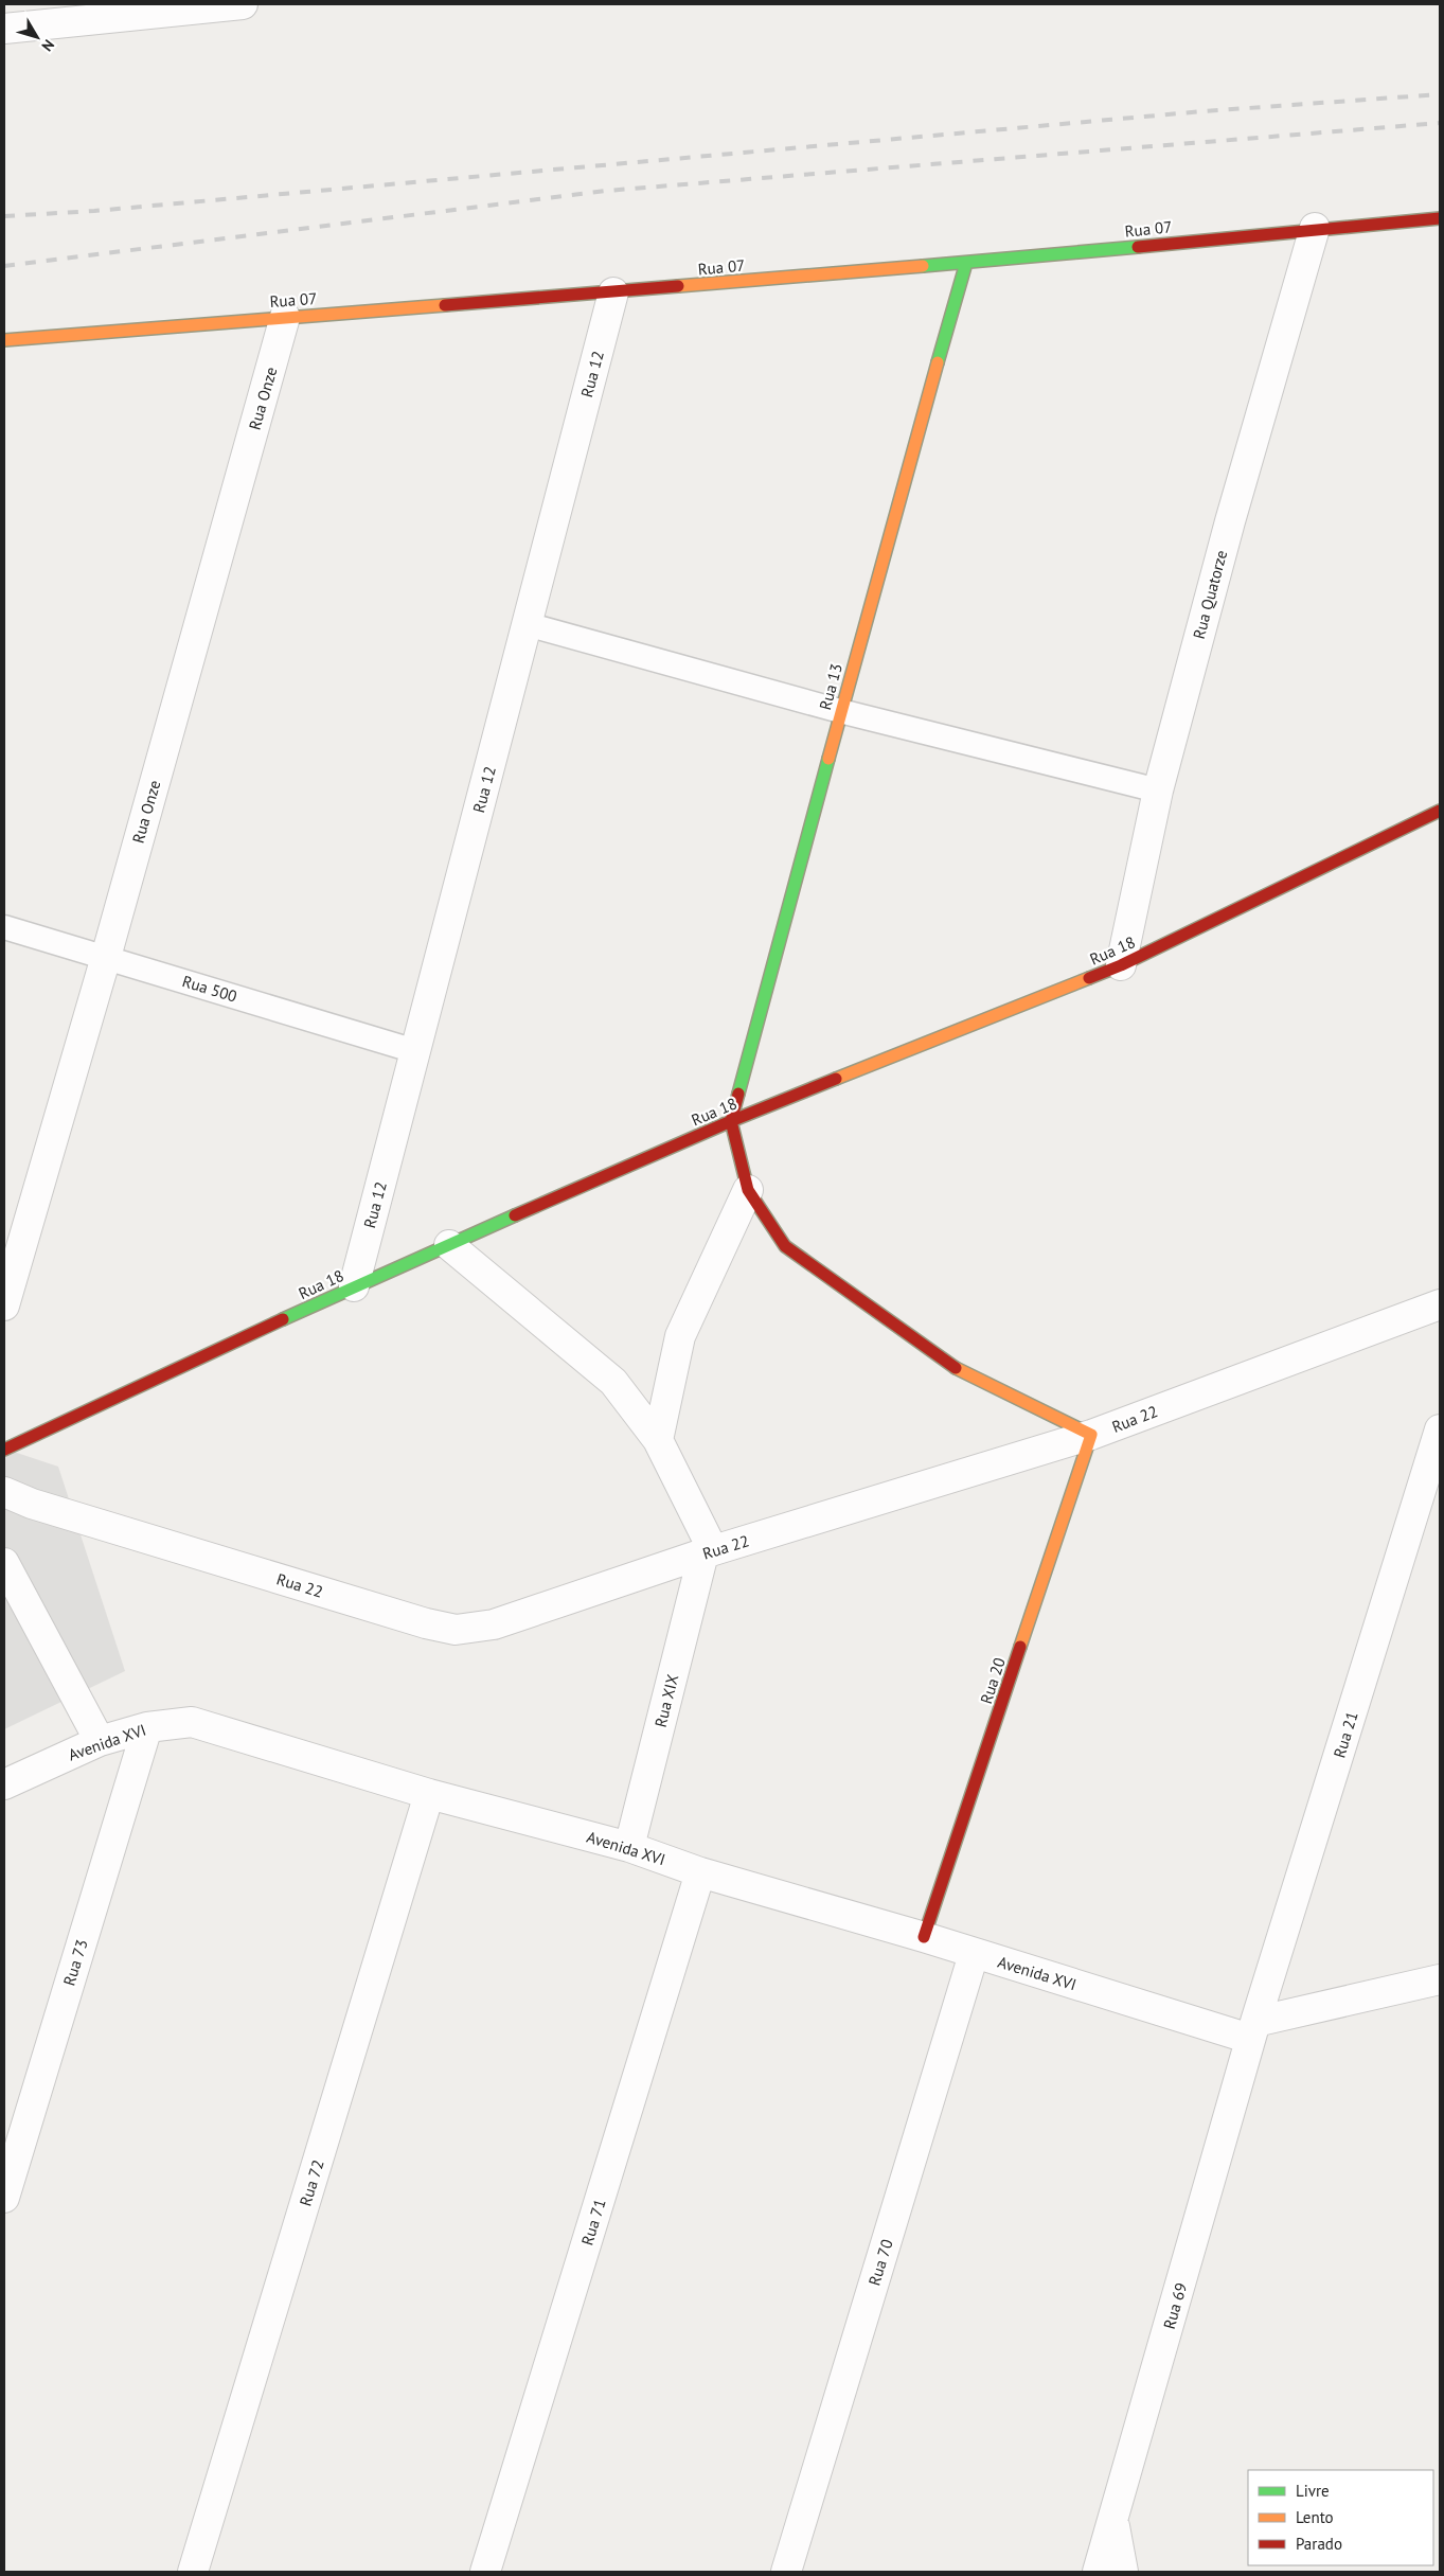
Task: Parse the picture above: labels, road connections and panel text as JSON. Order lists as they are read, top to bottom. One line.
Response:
{"streets":{"street":["Rua 07","Rua 12","Rua Onze","Rua Quatorze","Rua 13","Rua 18","Rua 22","Rua 20","Rua XIX","Rua 21","Avenida XVI","Rua 73","Rua 72","Rua 71","Rua 70","Rua 69"],"lane":["Rua 500"]},"crossings":[["Rua 07","Rua 12"],["Rua 07","Rua Onze"],["Rua 07","Rua Quatorze"],["Rua 07","Rua 13"],["Rua 12","Rua 18"],["Rua 12","Rua 500"],["Rua Onze","Rua 500"],["Rua Quatorze","Rua 18"],["Rua 13","Rua 18"],["Rua 22","Rua 20"],["Rua 22","Rua XIX"],["Rua 20","Avenida XVI"],["Rua XIX","Avenida XVI"],["Rua 21","Avenida XVI"],["Rua 21","Rua 69"],["Avenida XVI","Rua 73"],["Avenida XVI","Rua 72"],["Avenida XVI","Rua 71"],["Avenida XVI","Rua 70"],["Avenida XVI","Rua 69"]],"legend":["Livre","Lento","Parado"],"north":"bottom right"}
